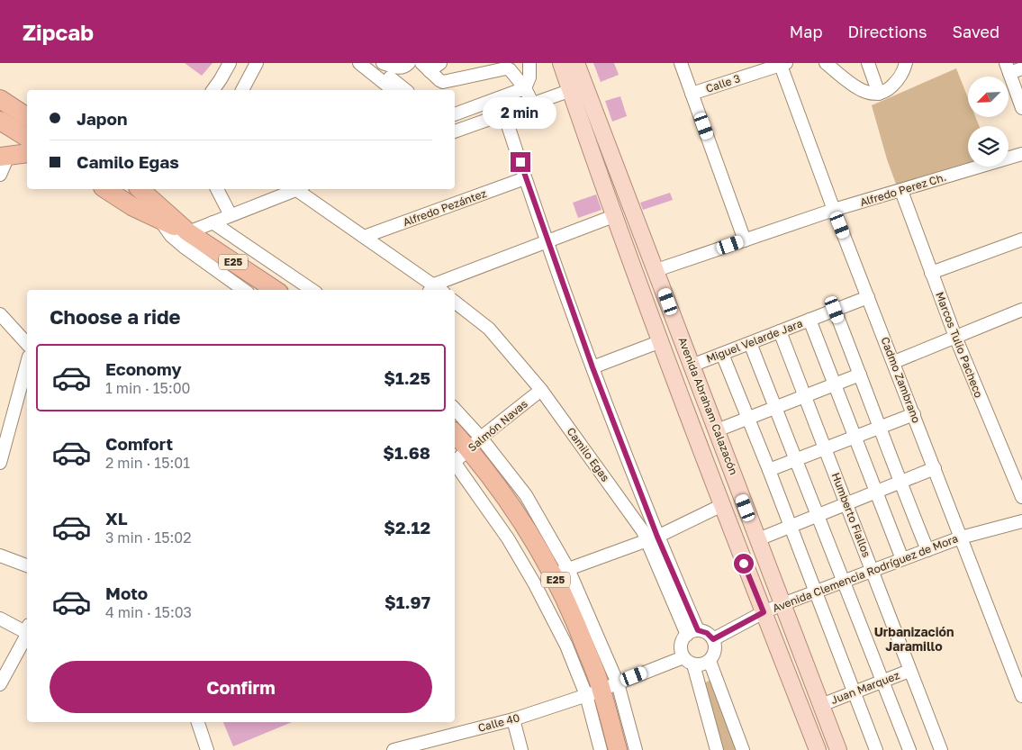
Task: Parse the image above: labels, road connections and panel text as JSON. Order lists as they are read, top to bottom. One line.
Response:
{"streets":{"highway":["E25"],"main road":["Avenida Abraham Calazacón"],"street":["Calle 3","Alfredo Perez Ch.","Alfredo Pezántez","Miguel Velarde Jara","Marcos Tulio Pacheco","Cadmo Zambrano","Salmón Navas","Camilo Egas","Humberto Fiallos","Avenida Clemencia Rodríguez de Mora","Juan Marquez","Calle 40"]},"crossings":[["Calle 3","Cadmo Zambrano"],["Alfredo Perez Ch.","Marcos Tulio Pacheco"],["Alfredo Perez Ch.","Cadmo Zambrano"],["Alfredo Perez Ch.","Avenida Abraham Calazacón"],["Alfredo Pezántez","Camilo Egas"],["E25","Salmón Navas"],["E25","Calle 40"],["Miguel Velarde Jara","Cadmo Zambrano"],["Miguel Velarde Jara","Avenida Abraham Calazacón"],["Miguel Velarde Jara","Humberto Fiallos"],["Cadmo Zambrano","Avenida Clemencia Rodríguez de Mora"],["Avenida Abraham Calazacón","Avenida Clemencia Rodríguez de Mora"],["Avenida Abraham Calazacón","Juan Marquez"],["Salmón Navas","Camilo Egas"],["Camilo Egas","Avenida Clemencia Rodríguez de Mora"],["Humberto Fiallos","Avenida Clemencia Rodríguez de Mora"],["Humberto Fiallos","Juan Marquez"]],"districts":["Urbanización Jaramillo"],"north":"bottom left","page":{"header":"Zipcab","nav":["Map","Directions","Saved"],"banner":["Japon","Camilo Egas"],"bubble":"2 min","heading":"Choose a ride","list":[{"name":"Economy","note":"1 min · 15:00","value":"$1.25"},{"name":"Comfort","note":"2 min · 15:01","value":"$1.68"},{"name":"XL","note":"3 min · 15:02","value":"$2.12"},{"name":"Moto","note":"4 min · 15:03","value":"$1.97"}],"buttons":"Confirm"}}
